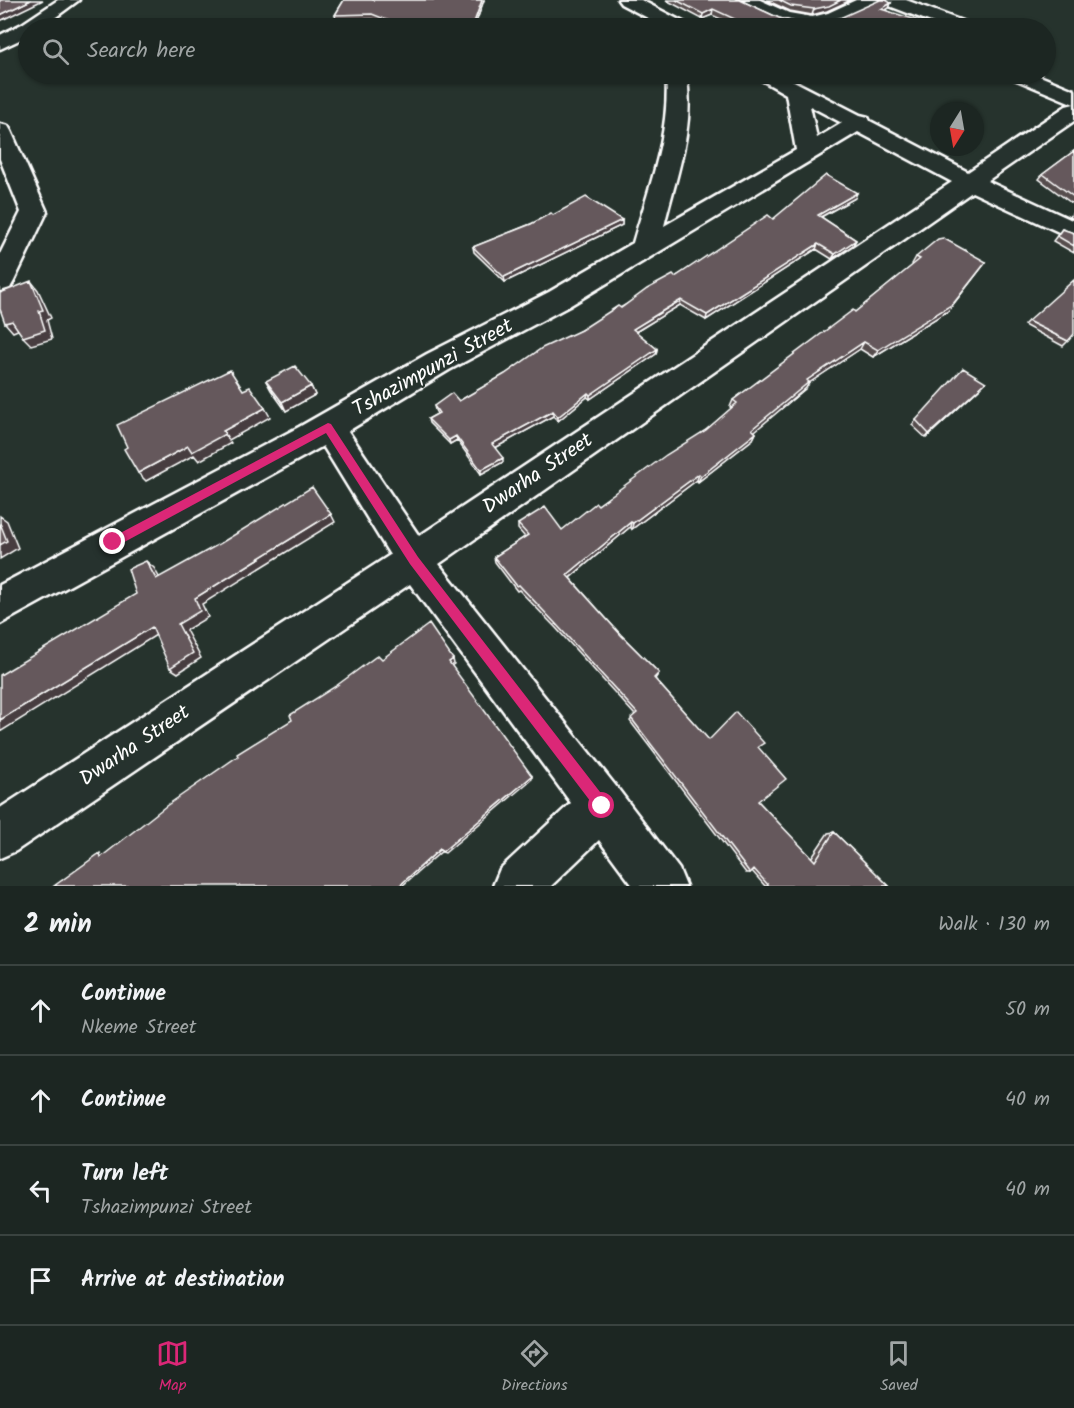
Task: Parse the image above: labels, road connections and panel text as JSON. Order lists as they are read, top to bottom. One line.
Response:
{"streets":{"street":["Tshazimpunzi Street","Dwarha Street"]},"north":"bottom","page":{"search":"Search here","heading":["2 min","Walk · 130 m"],"list":[["Continue","Nkeme Street","50 m"],["Continue","40 m"],["Turn left","Tshazimpunzi Street","40 m"],"Arrive at destination"],"nav":["Map","Directions","Saved"]}}
